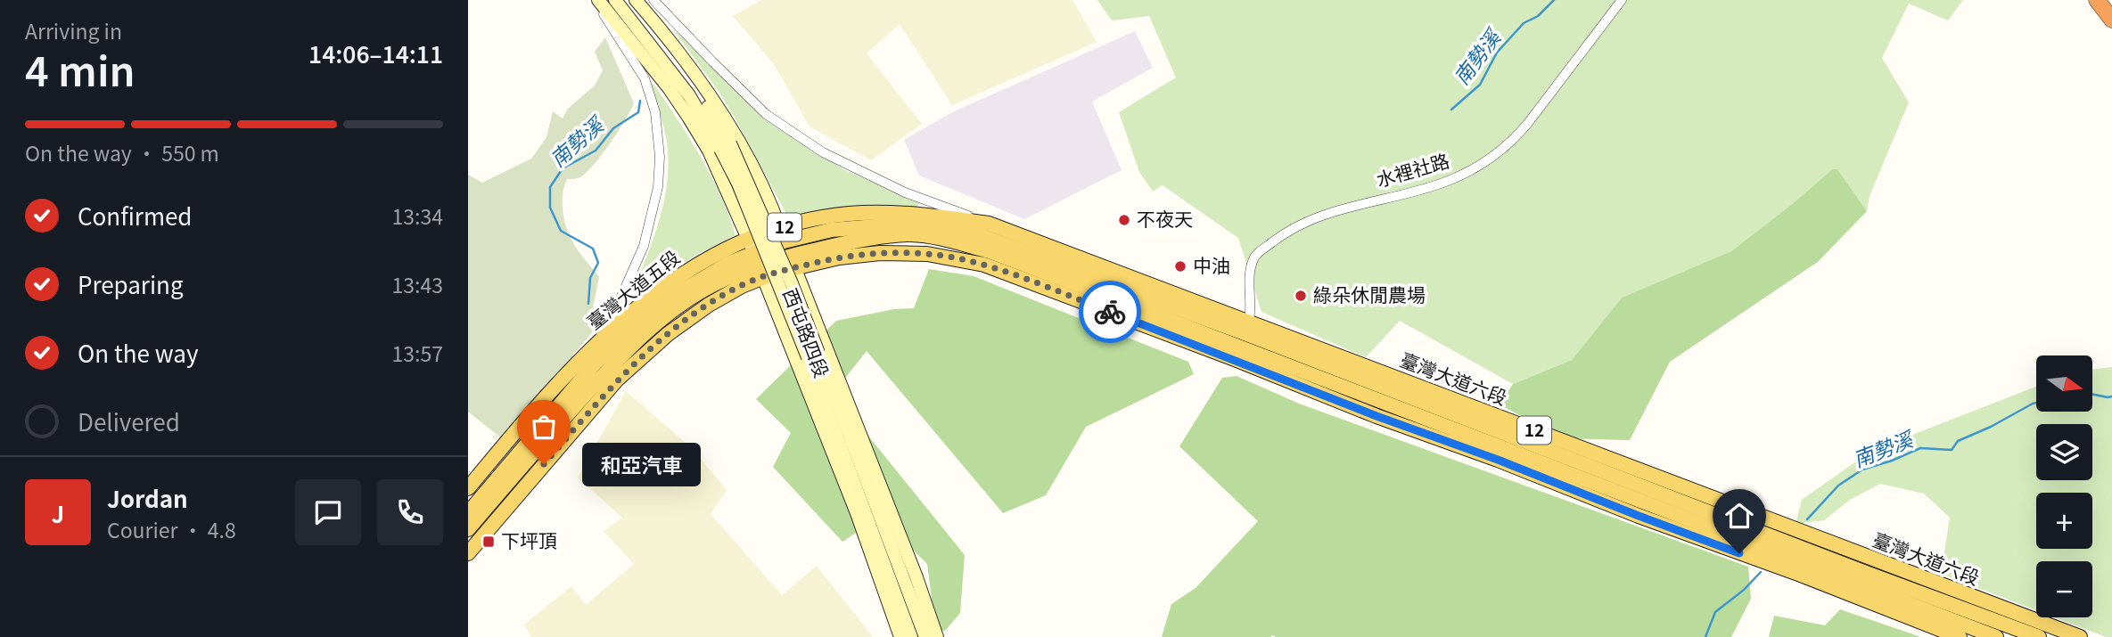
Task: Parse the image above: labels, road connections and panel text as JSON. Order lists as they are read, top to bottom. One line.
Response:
{"streets":{"main road":["12","臺灣大道五段","臺灣大道六段"],"street":["水裡社路","西屯路四段"]},"crossings":[["水裡社路","12"],["水裡社路","臺灣大道五段"],["水裡社路","臺灣大道六段"],["12","臺灣大道五段"],["臺灣大道五段","西屯路四段"],["臺灣大道五段","臺灣大道六段"]],"water":["南勢溪"],"places":{"other":["不夜天","中油","綠朵休閒農場","和亞汽車"],"transit":["下坪頂"]},"north":"right","page":{"heading":["4 min","Arriving in","14:06–14:11"],"panel":["Jordan","Courier · 4.8"],"bar":"On the way · 550 m","list":[["Confirmed","13:34"],["Preparing","13:43"],["On the way","13:57"],"Delivered"],"map_buttons":["+","−"],"bubble":"和亞汽車","round":"J"}}
